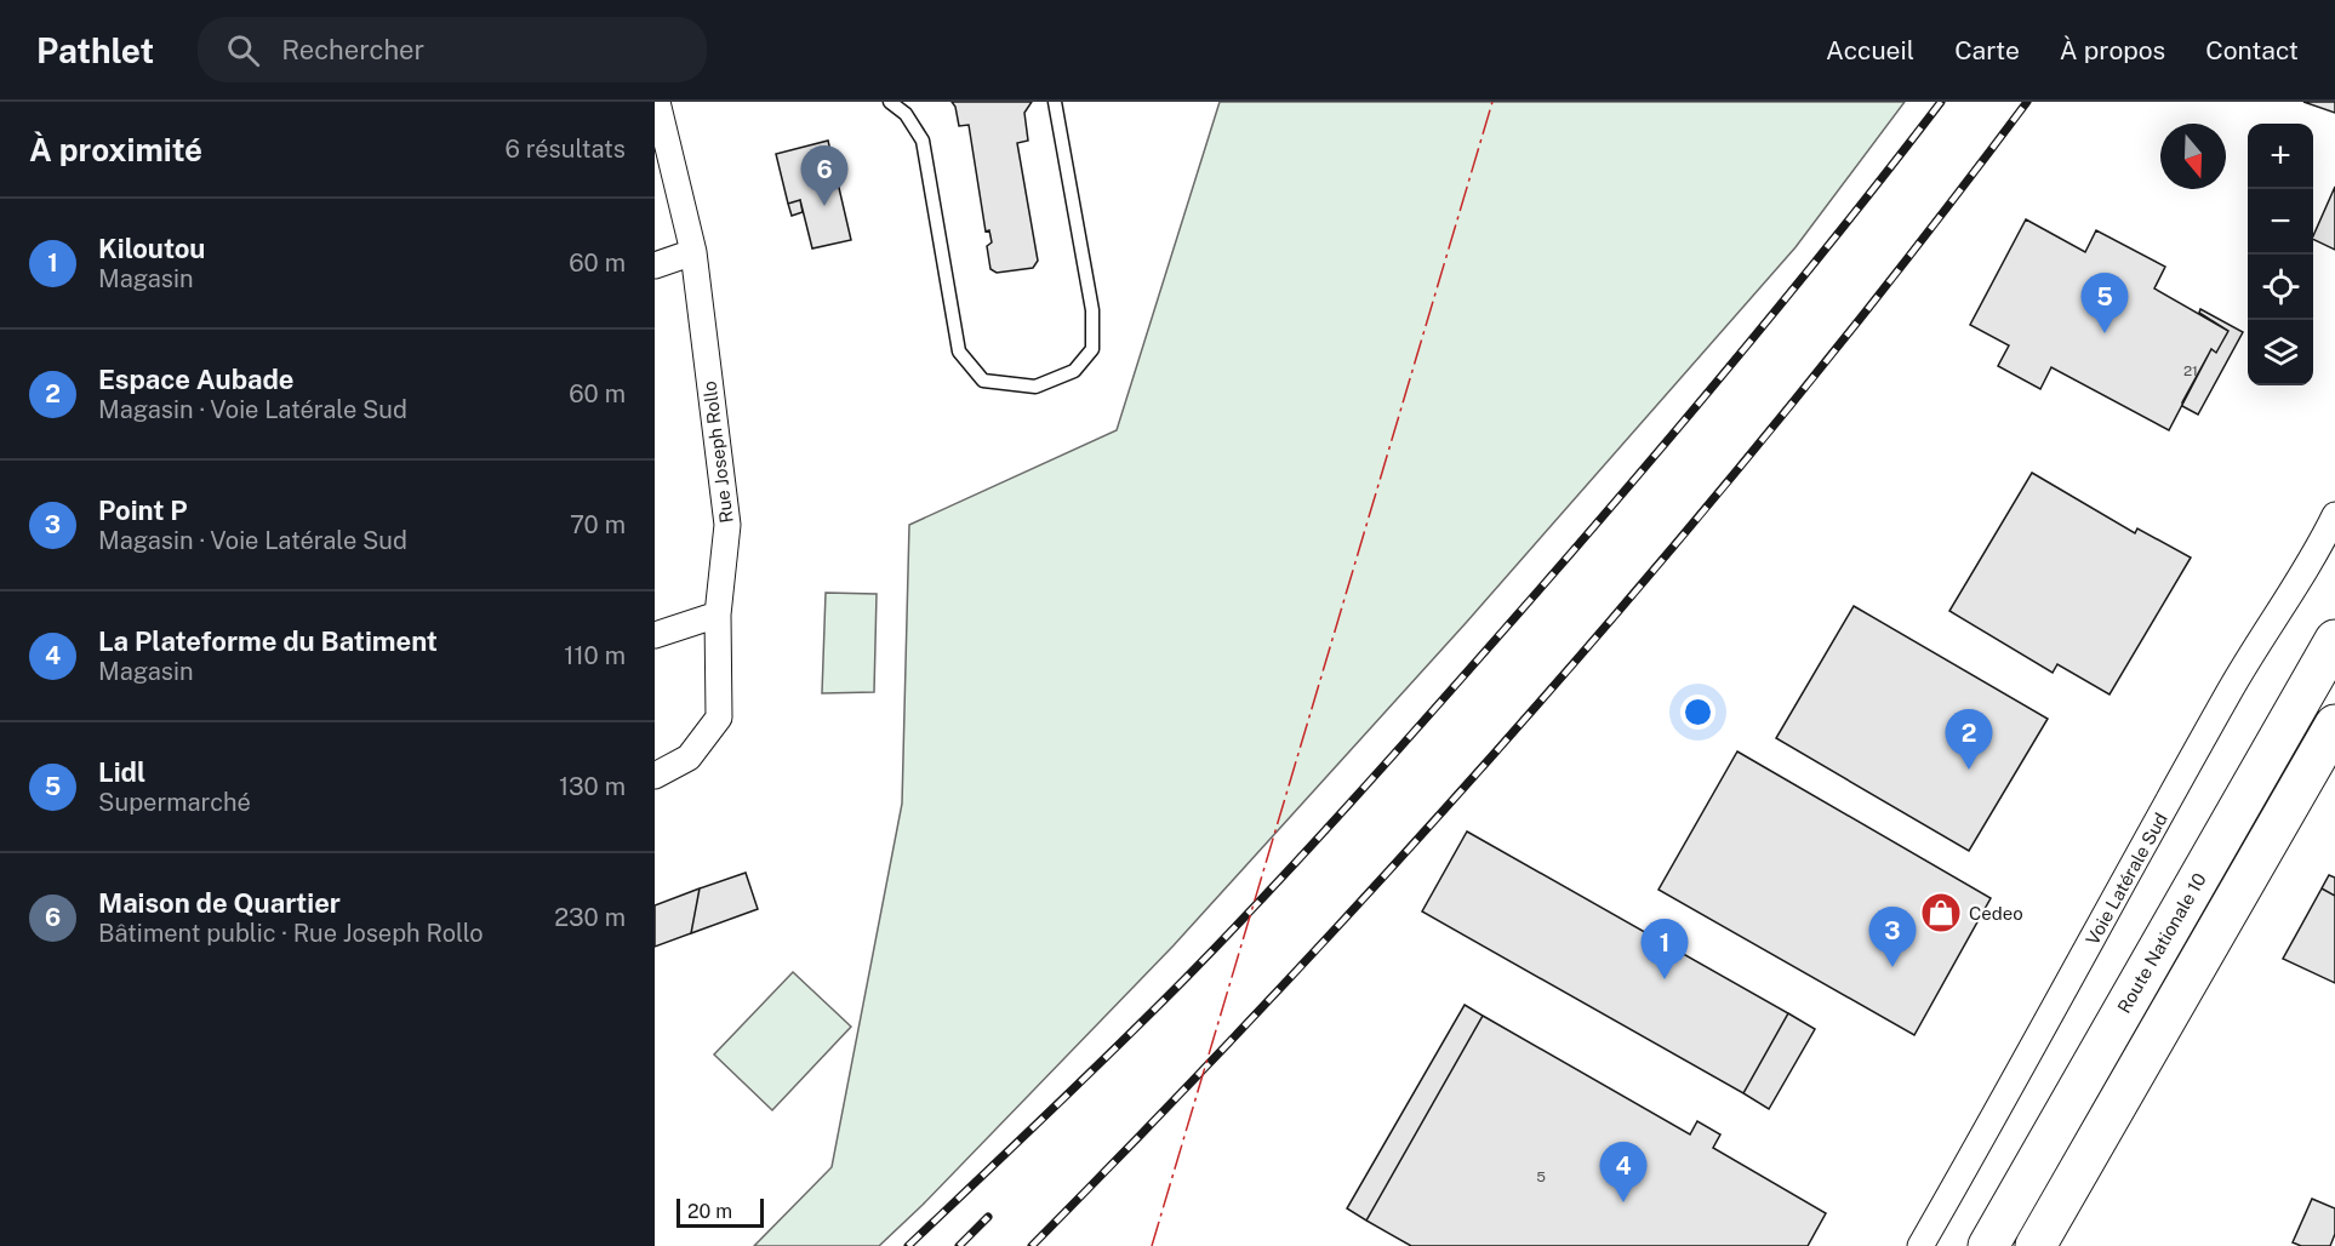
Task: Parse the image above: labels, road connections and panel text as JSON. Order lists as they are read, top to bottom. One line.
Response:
{"streets":{"main road":["Route Nationale 10"],"street":["Rue Joseph Rollo","Voie Latérale Sud"]},"places":{"shop":["Cedeo"]},"house_numbers":["21","5"],"scale_bar":"20 m","north":"bottom","page":{"header":"Pathlet","search":"Rechercher","nav":["Accueil","Carte","À propos","Contact"],"heading":["À proximité","6 résultats"],"map_buttons":["+","−"],"pins":["6","5","2","3","1","4"],"list":[{"mark":"1","name":"Kiloutou","note":"Magasin","value":"60 m"},{"mark":"2","name":"Espace Aubade","note":"Magasin · Voie Latérale Sud","value":"60 m"},{"mark":"3","name":"Point P","note":"Magasin · Voie Latérale Sud","value":"70 m"},{"mark":"4","name":"La Plateforme du Batiment","note":"Magasin","value":"110 m"},{"mark":"5","name":"Lidl","note":"Supermarché","value":"130 m"},{"mark":"6","name":"Maison de Quartier","note":"Bâtiment public · Rue Joseph Rollo","value":"230 m"}],"scale":"20 m"}}
